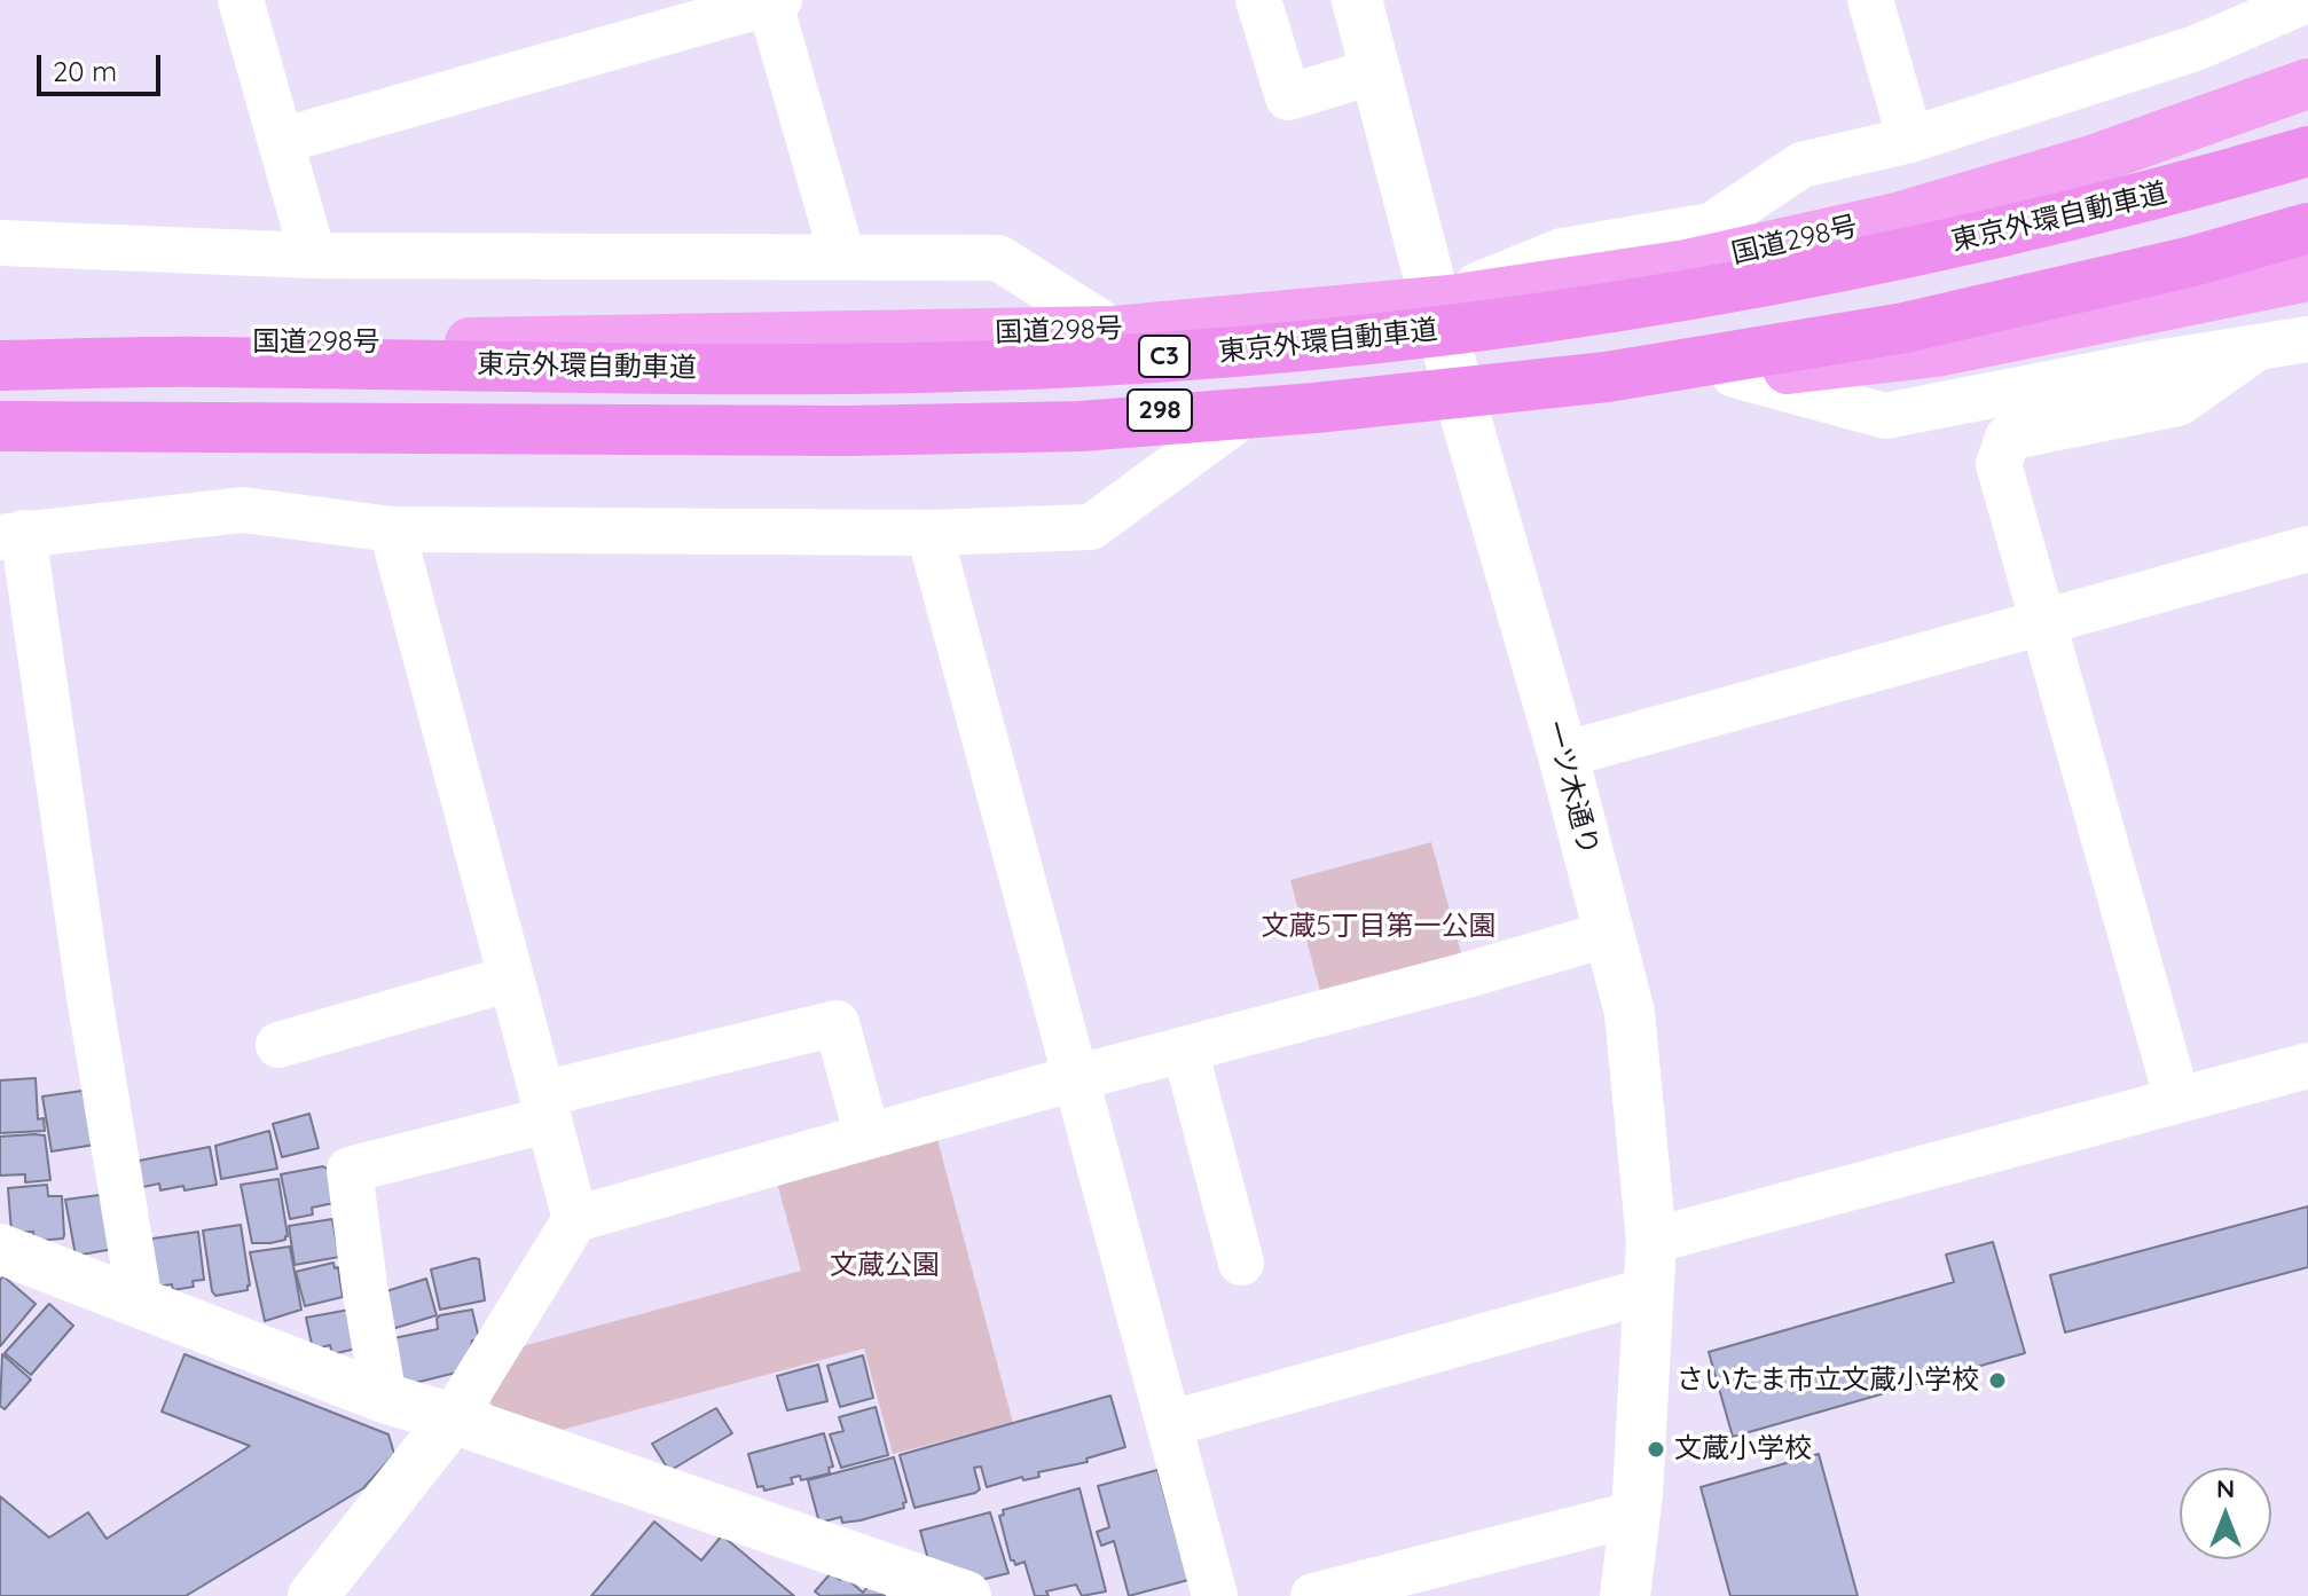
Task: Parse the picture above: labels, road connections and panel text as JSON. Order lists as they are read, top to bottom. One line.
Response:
{"streets":{"highway":["東京外環自動車道","国道298号","C3","298"],"street":["一ツ木通り"]},"crossings":[["国道298号","一ツ木通り"],["298","一ツ木通り"]],"parks":["文蔵5丁目第一公園","文蔵公園"],"places":["さいたま市立文蔵小学校","文蔵小学校"],"scale_bar":"20 m","north":"top"}
